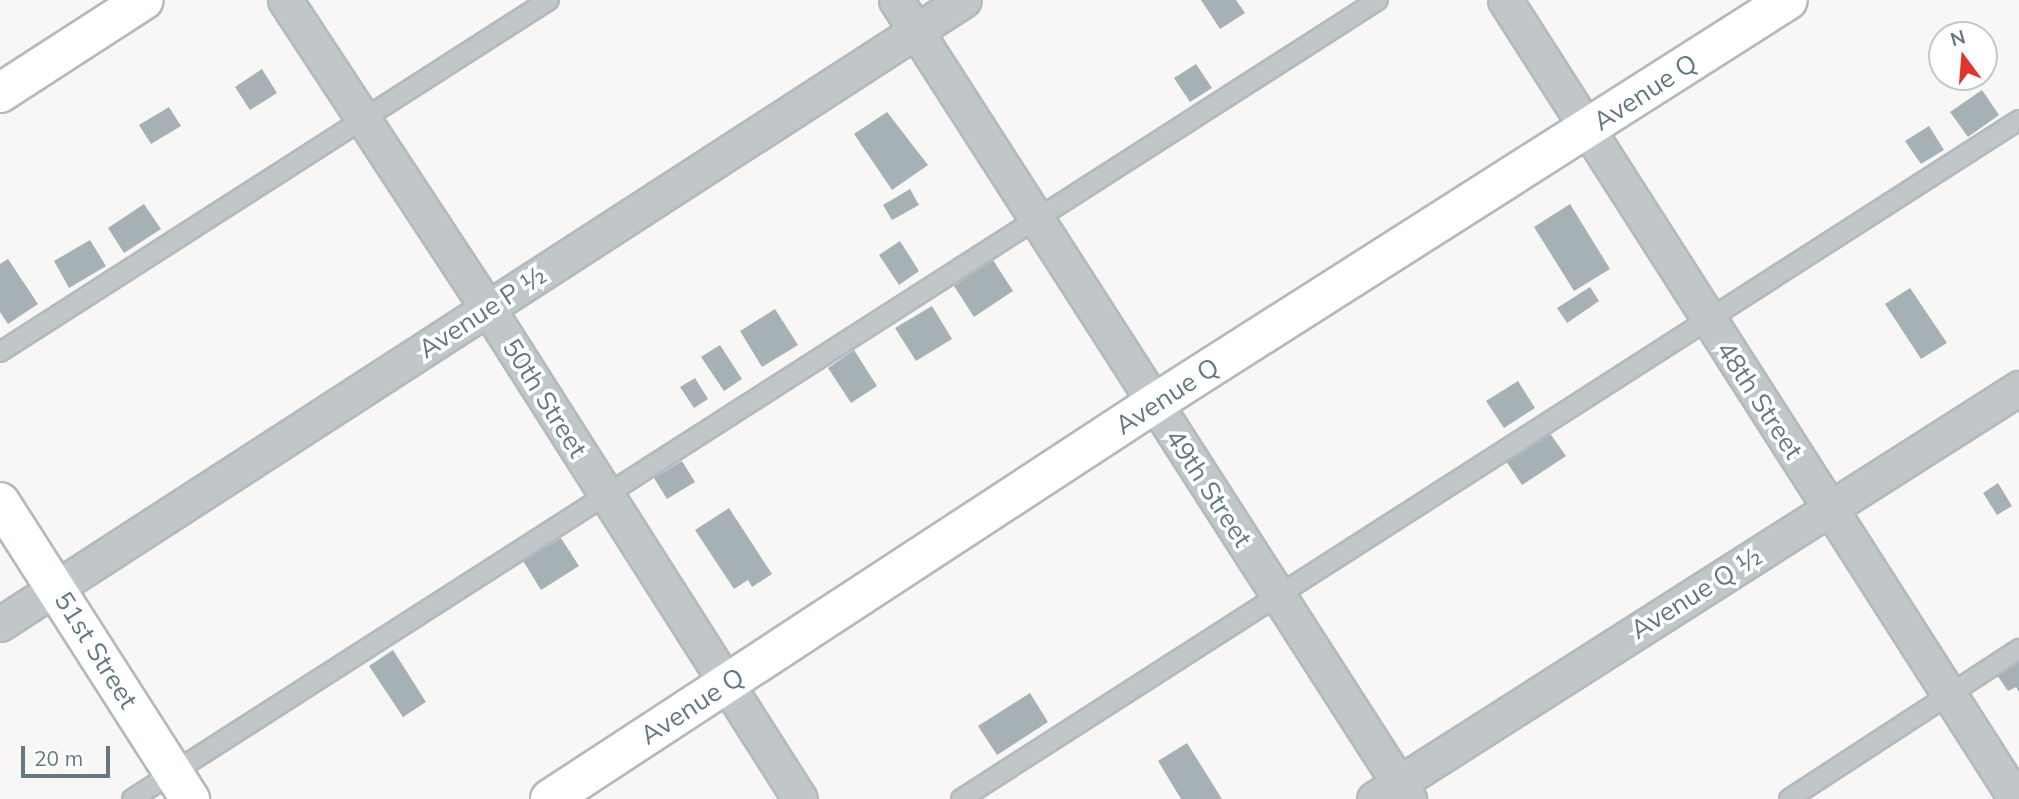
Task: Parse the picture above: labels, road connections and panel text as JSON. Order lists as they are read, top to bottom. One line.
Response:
{"streets":{"street":["Avenue Q","Avenue P ½","50th Street","48th Street","49th Street","Avenue Q ½","51st Street"]},"crossings":[["Avenue Q","50th Street"],["Avenue Q","48th Street"],["Avenue Q","49th Street"],["Avenue P ½","50th Street"],["Avenue P ½","49th Street"],["Avenue P ½","51st Street"],["48th Street","Avenue Q ½"],["49th Street","Avenue Q ½"]],"scale_bar":"20 m","north":"top"}
